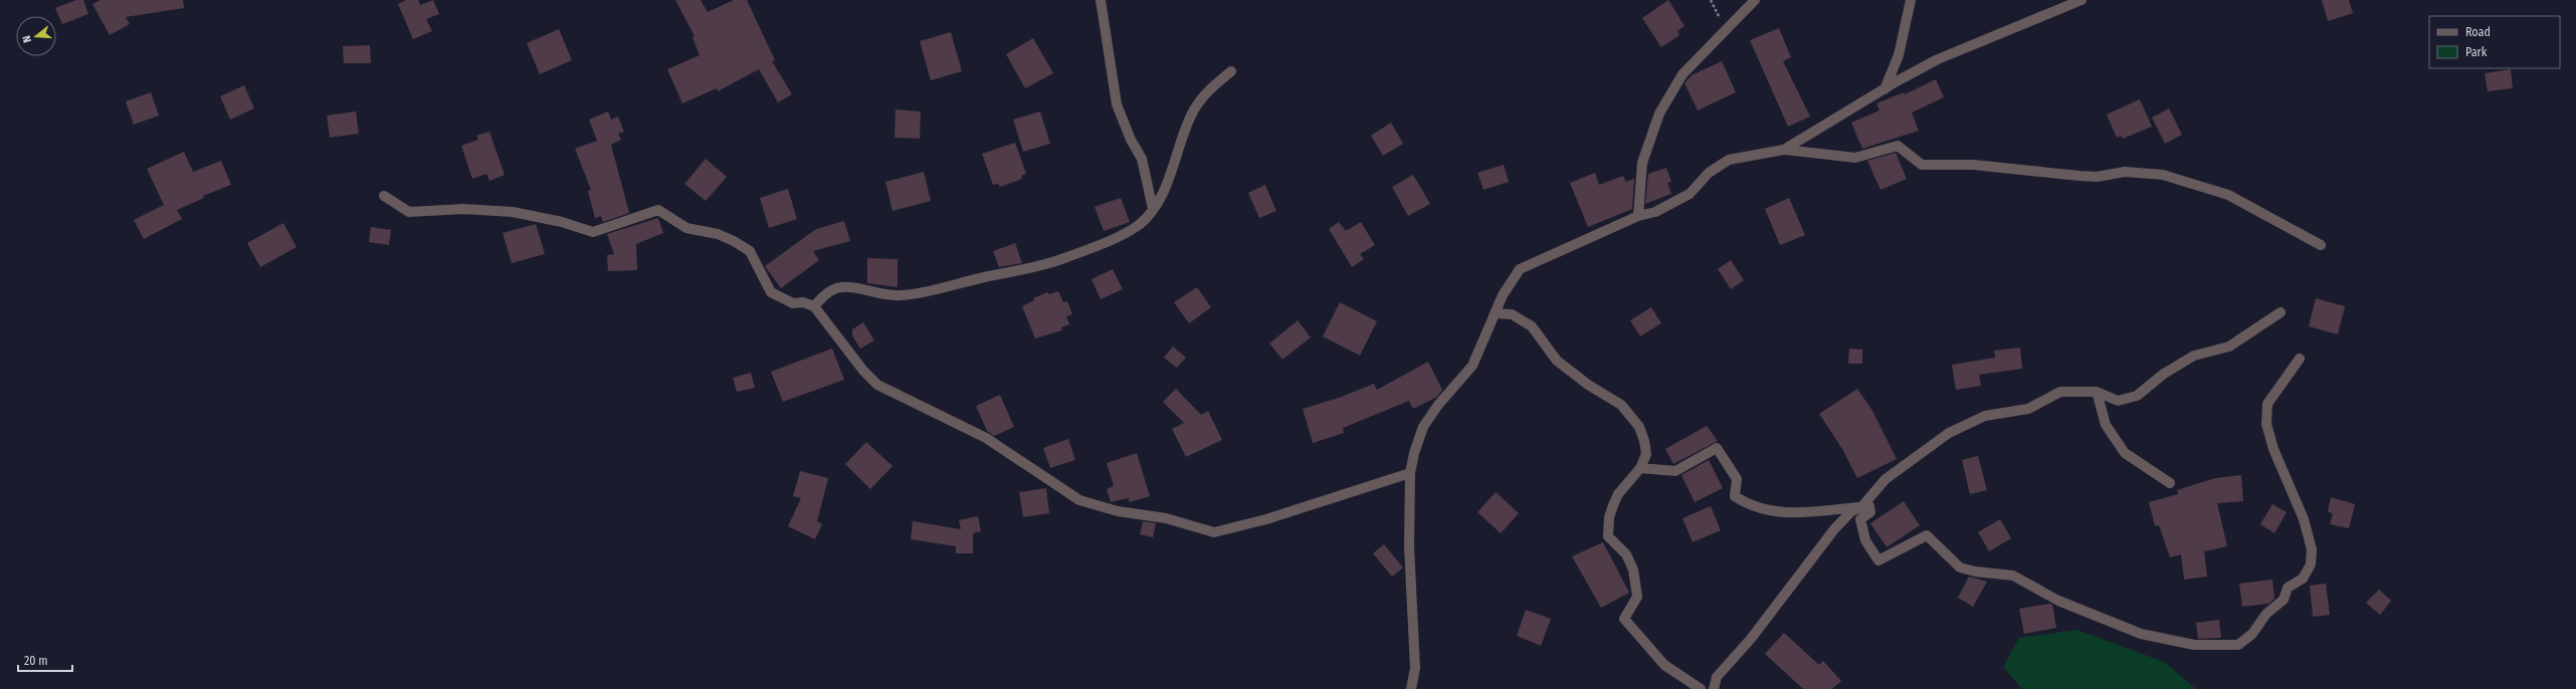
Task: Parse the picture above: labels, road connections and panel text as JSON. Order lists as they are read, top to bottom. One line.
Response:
{"legend":["Road","Park"],"scale_bar":"20 m","north":"left"}
